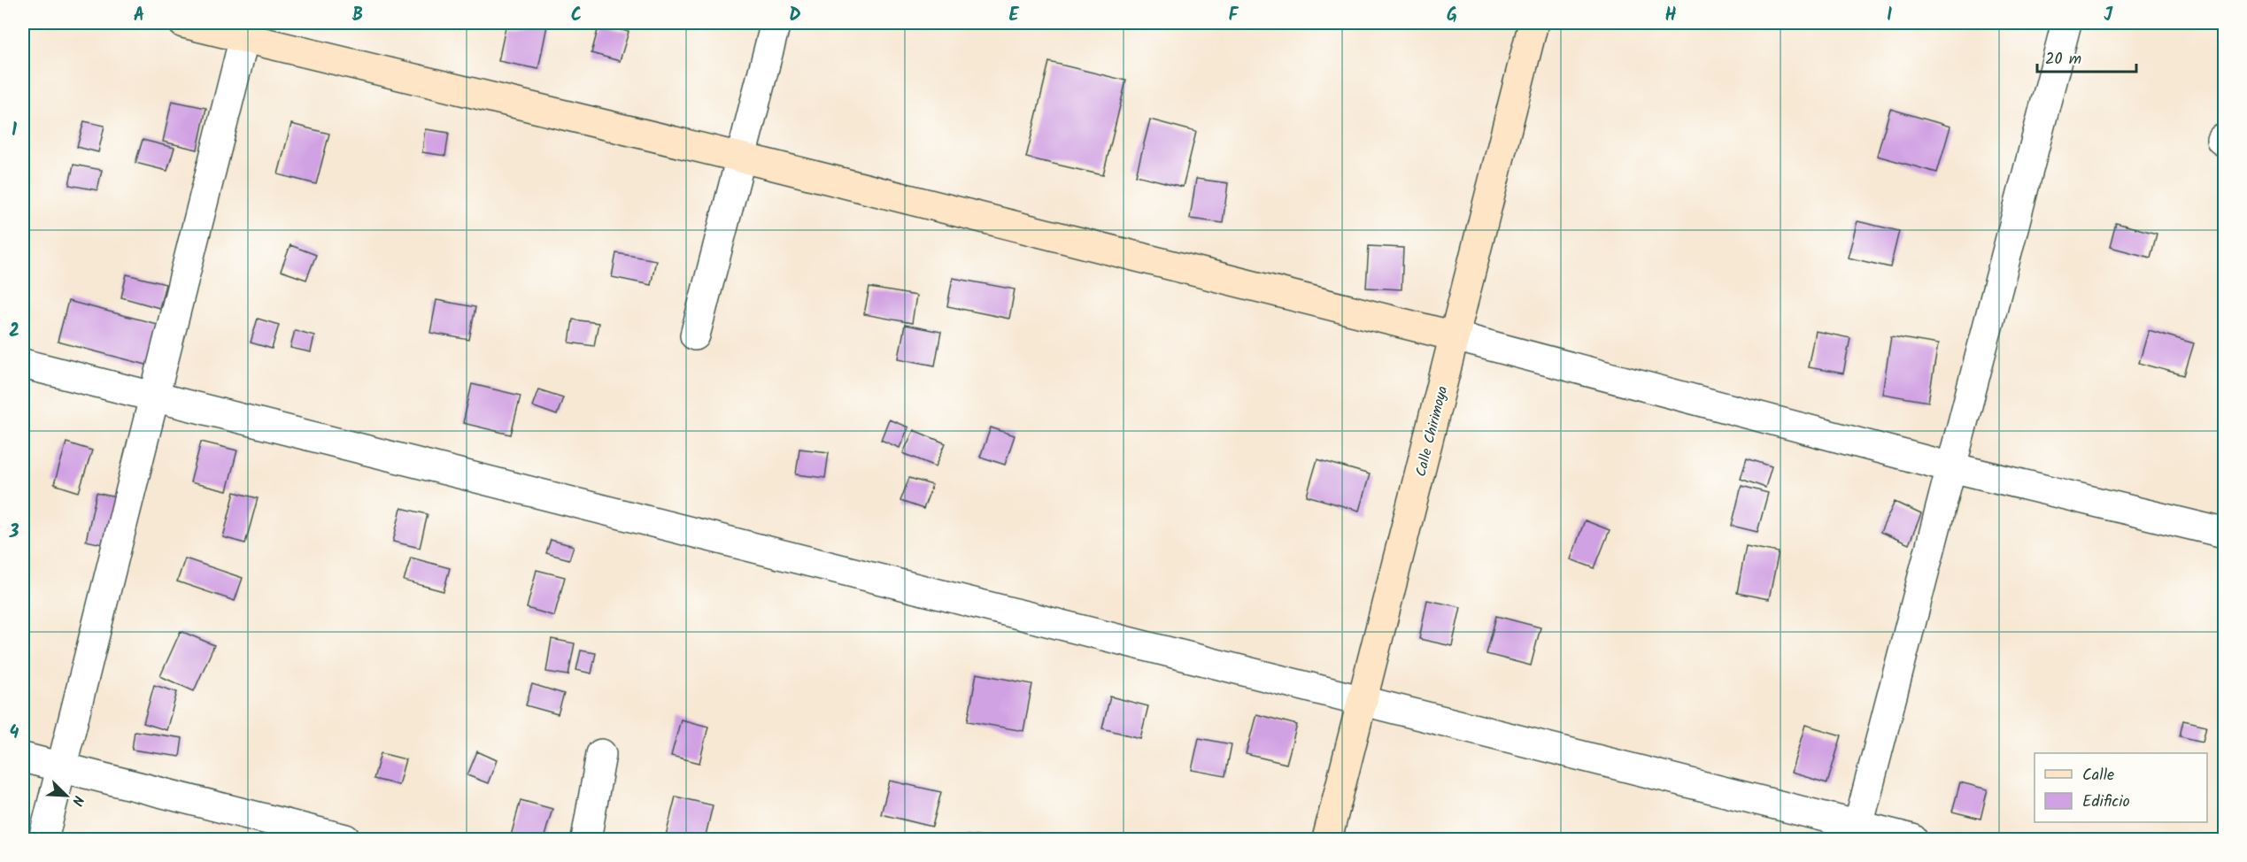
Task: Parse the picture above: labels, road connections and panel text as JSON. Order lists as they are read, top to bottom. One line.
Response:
{"streets":{"street":["Calle Chirimoya"]},"legend":["Calle","Edificio"],"scale_bar":"20 m","north":"bottom right","grid":{"columns":["A","B","C","D","E","F","G","H","I","J"],"rows":["1","2","3","4"]}}
